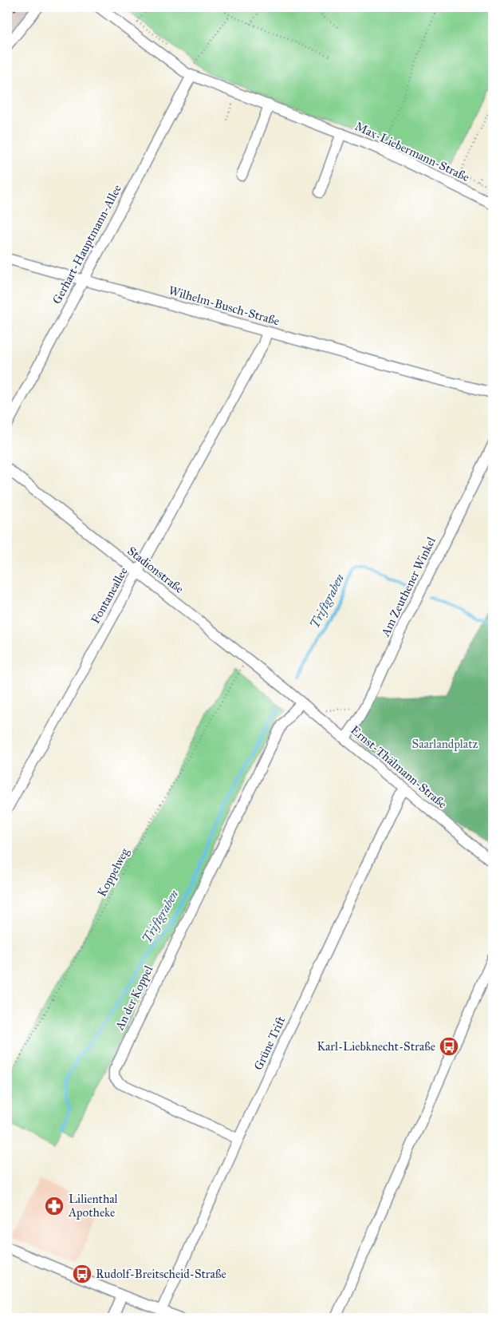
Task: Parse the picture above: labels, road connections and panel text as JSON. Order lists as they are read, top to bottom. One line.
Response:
{"streets":{"street":["Max-Liebermann-Straße","Gerhart-Hauptmann-Allee","Wilhelm-Busch-Straße","Stadionstraße","Am Zeuthener Winkel","Fontaneallee","Ernst-Thälmann-Straße","An der Koppel","Grüne Trift"],"path":["Koppelweg"]},"crossings":[["Max-Liebermann-Straße","Gerhart-Hauptmann-Allee"],["Gerhart-Hauptmann-Allee","Wilhelm-Busch-Straße"],["Wilhelm-Busch-Straße","Fontaneallee"],["Stadionstraße","Fontaneallee"],["Stadionstraße","Ernst-Thälmann-Straße"],["Am Zeuthener Winkel","Ernst-Thälmann-Straße"],["Ernst-Thälmann-Straße","An der Koppel"],["Ernst-Thälmann-Straße","Grüne Trift"],["An der Koppel","Grüne Trift"]],"water":["Triftgraben"],"parks":["Saarlandplatz"],"places":{"bus stop":["Karl-Liebknecht-Straße","Rudolf-Breitscheid-Straße"],"pharmacy":["Lilienthal Apotheke"]}}
